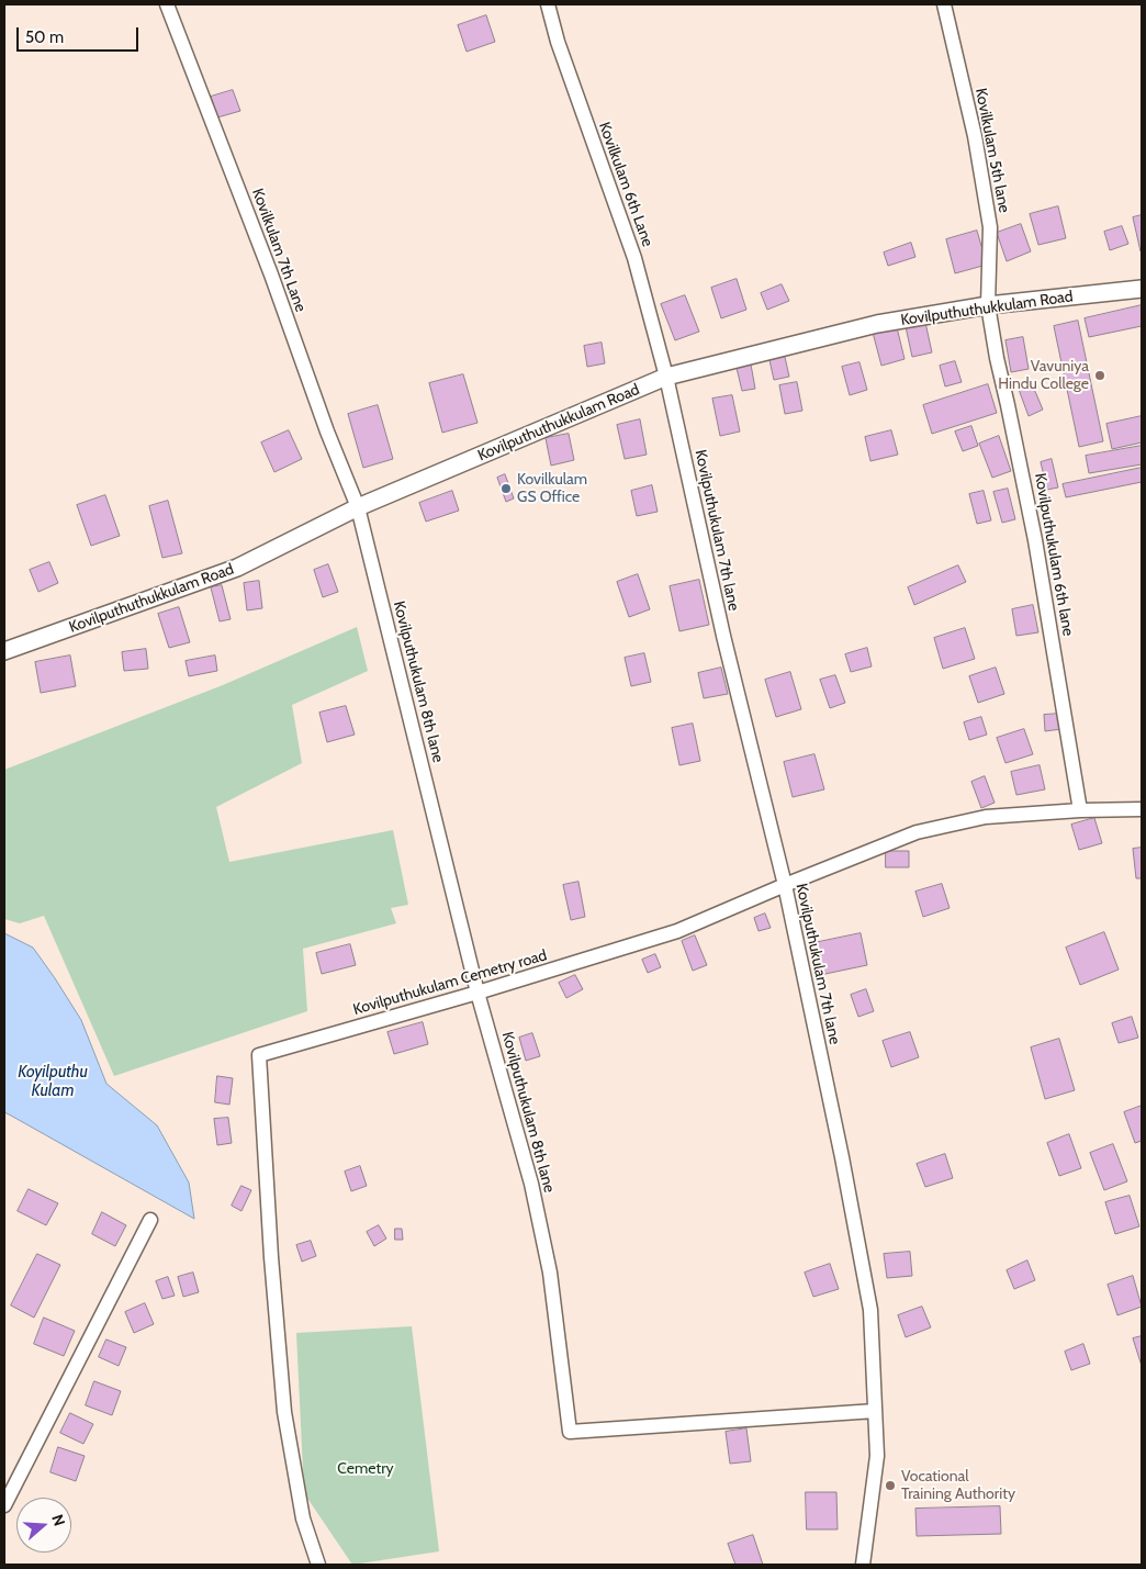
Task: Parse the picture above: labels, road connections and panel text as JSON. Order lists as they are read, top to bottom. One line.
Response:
{"streets":{"street":["Kovilkulam 5th lane","Kovilkulam 6th Lane","Kovilkulam 7th Lane","Kovilputhuthukkulam Road","Kovilputhukulam 7th lane","Kovilputhukulam 6th lane","Kovilputhukulam 8th lane","Kovilputhukulam Cemetry road"]},"crossings":[["Kovilkulam 5th lane","Kovilputhuthukkulam Road"],["Kovilkulam 5th lane","Kovilputhukulam 6th lane"],["Kovilkulam 6th Lane","Kovilputhuthukkulam Road"],["Kovilkulam 6th Lane","Kovilputhukulam 7th lane"],["Kovilkulam 7th Lane","Kovilputhuthukkulam Road"],["Kovilkulam 7th Lane","Kovilputhukulam 8th lane"],["Kovilputhuthukkulam Road","Kovilputhukulam 7th lane"],["Kovilputhuthukkulam Road","Kovilputhukulam 6th lane"],["Kovilputhuthukkulam Road","Kovilputhukulam 8th lane"],["Kovilputhukulam 7th lane","Kovilputhukulam 8th lane"],["Kovilputhukulam 7th lane","Kovilputhukulam Cemetry road"],["Kovilputhukulam 6th lane","Kovilputhukulam Cemetry road"],["Kovilputhukulam 8th lane","Kovilputhukulam Cemetry road"]],"water":["Koyilputhu Kulam"],"parks":["Cemetry"],"places":["Vavuniya Hindu College","Kovilkulam GS Office","Vocational Training Authority"],"scale_bar":"50 m","north":"right"}
